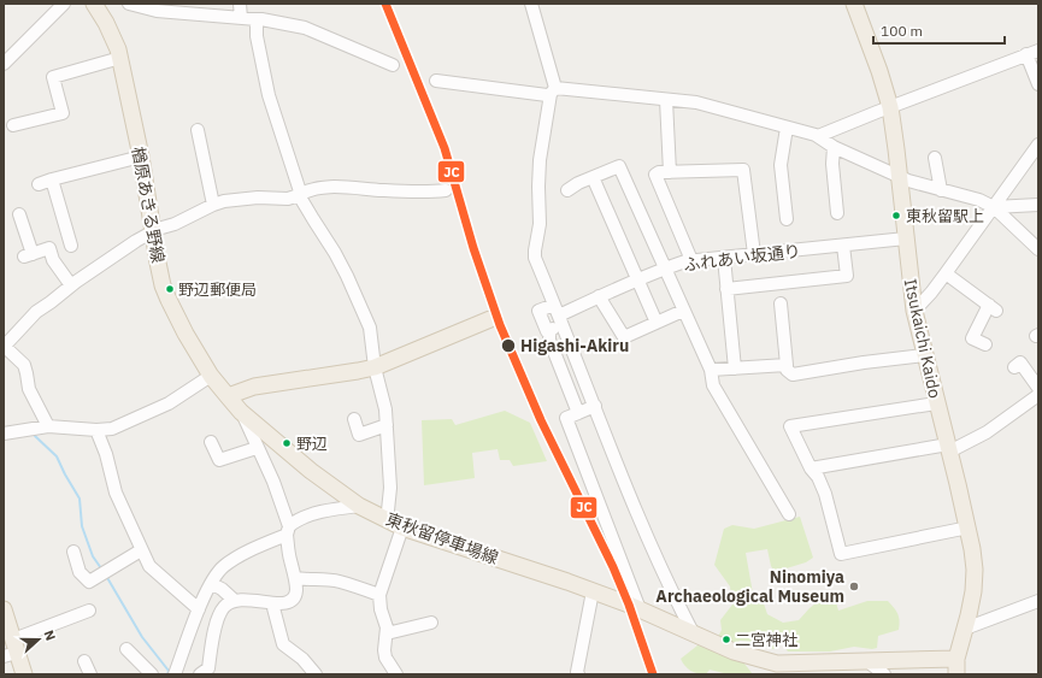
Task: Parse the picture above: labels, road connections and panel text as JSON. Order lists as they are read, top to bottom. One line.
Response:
{"streets":{"main road":["楢原あきる野線","Itsukaichi Kaido","東秋留停車場線"],"street":["ふれあい坂通り"]},"crossings":[["楢原あきる野線","東秋留停車場線"],["ふれあい坂通り","Itsukaichi Kaido"],["Itsukaichi Kaido","東秋留停車場線"]],"places":["東秋留駅上","野辺郵便局","Higashi-Akiru","野辺","Ninomiya Archaeological Museum","二宮神社"],"lines":["transit line JC"],"scale_bar":"100 m","north":"right"}
